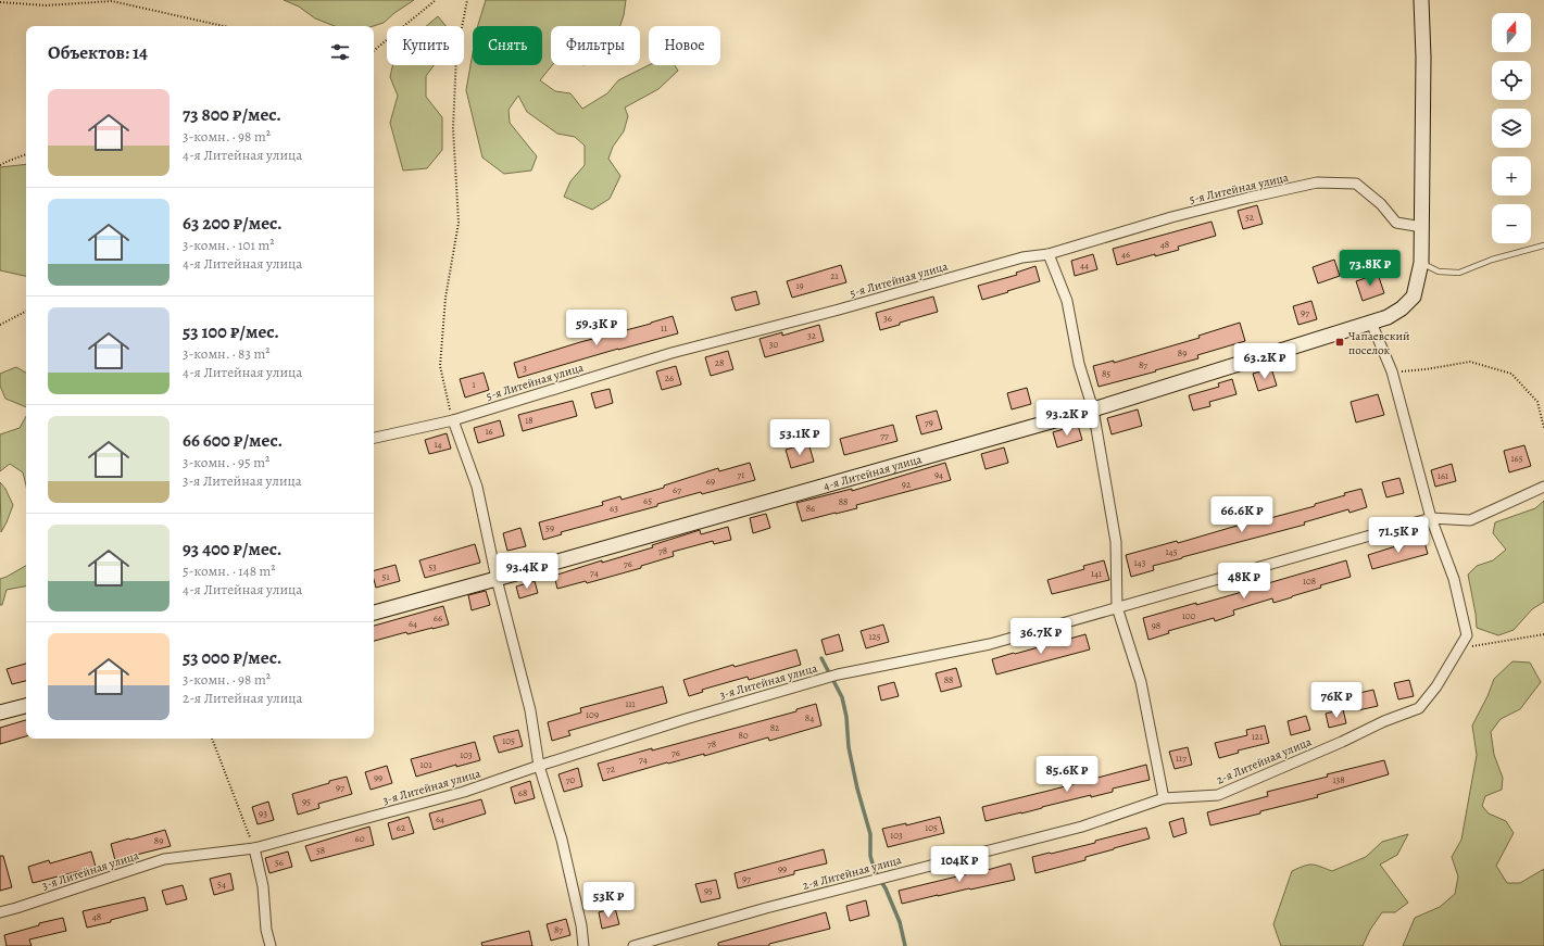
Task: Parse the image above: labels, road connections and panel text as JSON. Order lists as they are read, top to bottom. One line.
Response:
{"streets":{"street":["5-я Литейная улица","4-я Литейная улица","3-я Литейная улица","2-я Литейная улица"]},"crossings":[["5-я Литейная улица","4-я Литейная улица"],["4-я Литейная улица","2-я Литейная улица"],["3-я Литейная улица","2-я Литейная улица"]],"places":{"transit":["Чапаевский поселок"]},"house_numbers":["52","48","46","44","21","19","97","36","11","32","30","89","28","87","3","85","26","1","18","79","16","77","14","165","71","94","161","69","92","67","65","88","63","86","59","78","145","143","76","53","74","141","51","108","100","66","64","98","125","88","111","109","84","82","80","121","105","78","76","103","117","74","101","72","99","70","138","97","68","95","93","64","62","105","103","60","89","58","56","99","97","54","95","48","87"],"north":"top","page":{"map_buttons":["+","−"],"chip":["Купить","Снять","Фильтры","Новое"],"heading":"Объектов: 14","list":[{"name":"73 800 ₽/мес.","note":"3-комн. · 98 m² · 4-я Литейная улица"},{"name":"63 200 ₽/мес.","note":"3-комн. · 101 m² · 4-я Литейная улица"},{"name":"53 100 ₽/мес.","note":"3-комн. · 83 m² · 4-я Литейная улица"},{"name":"66 600 ₽/мес.","note":"3-комн. · 95 m² · 3-я Литейная улица"},{"name":"93 400 ₽/мес.","note":"5-комн. · 148 m² · 4-я Литейная улица"},{"name":"53 000 ₽/мес.","note":"3-комн. · 98 m² · 2-я Литейная улица"}],"price":["73.8K ₽","59.3K ₽","63.2K ₽","93.2K ₽","53.1K ₽","66.6K ₽","71.5K ₽","93.4K ₽","48K ₽","36.7K ₽","76K ₽","85.6K ₽","104K ₽","53K ₽"]}}
